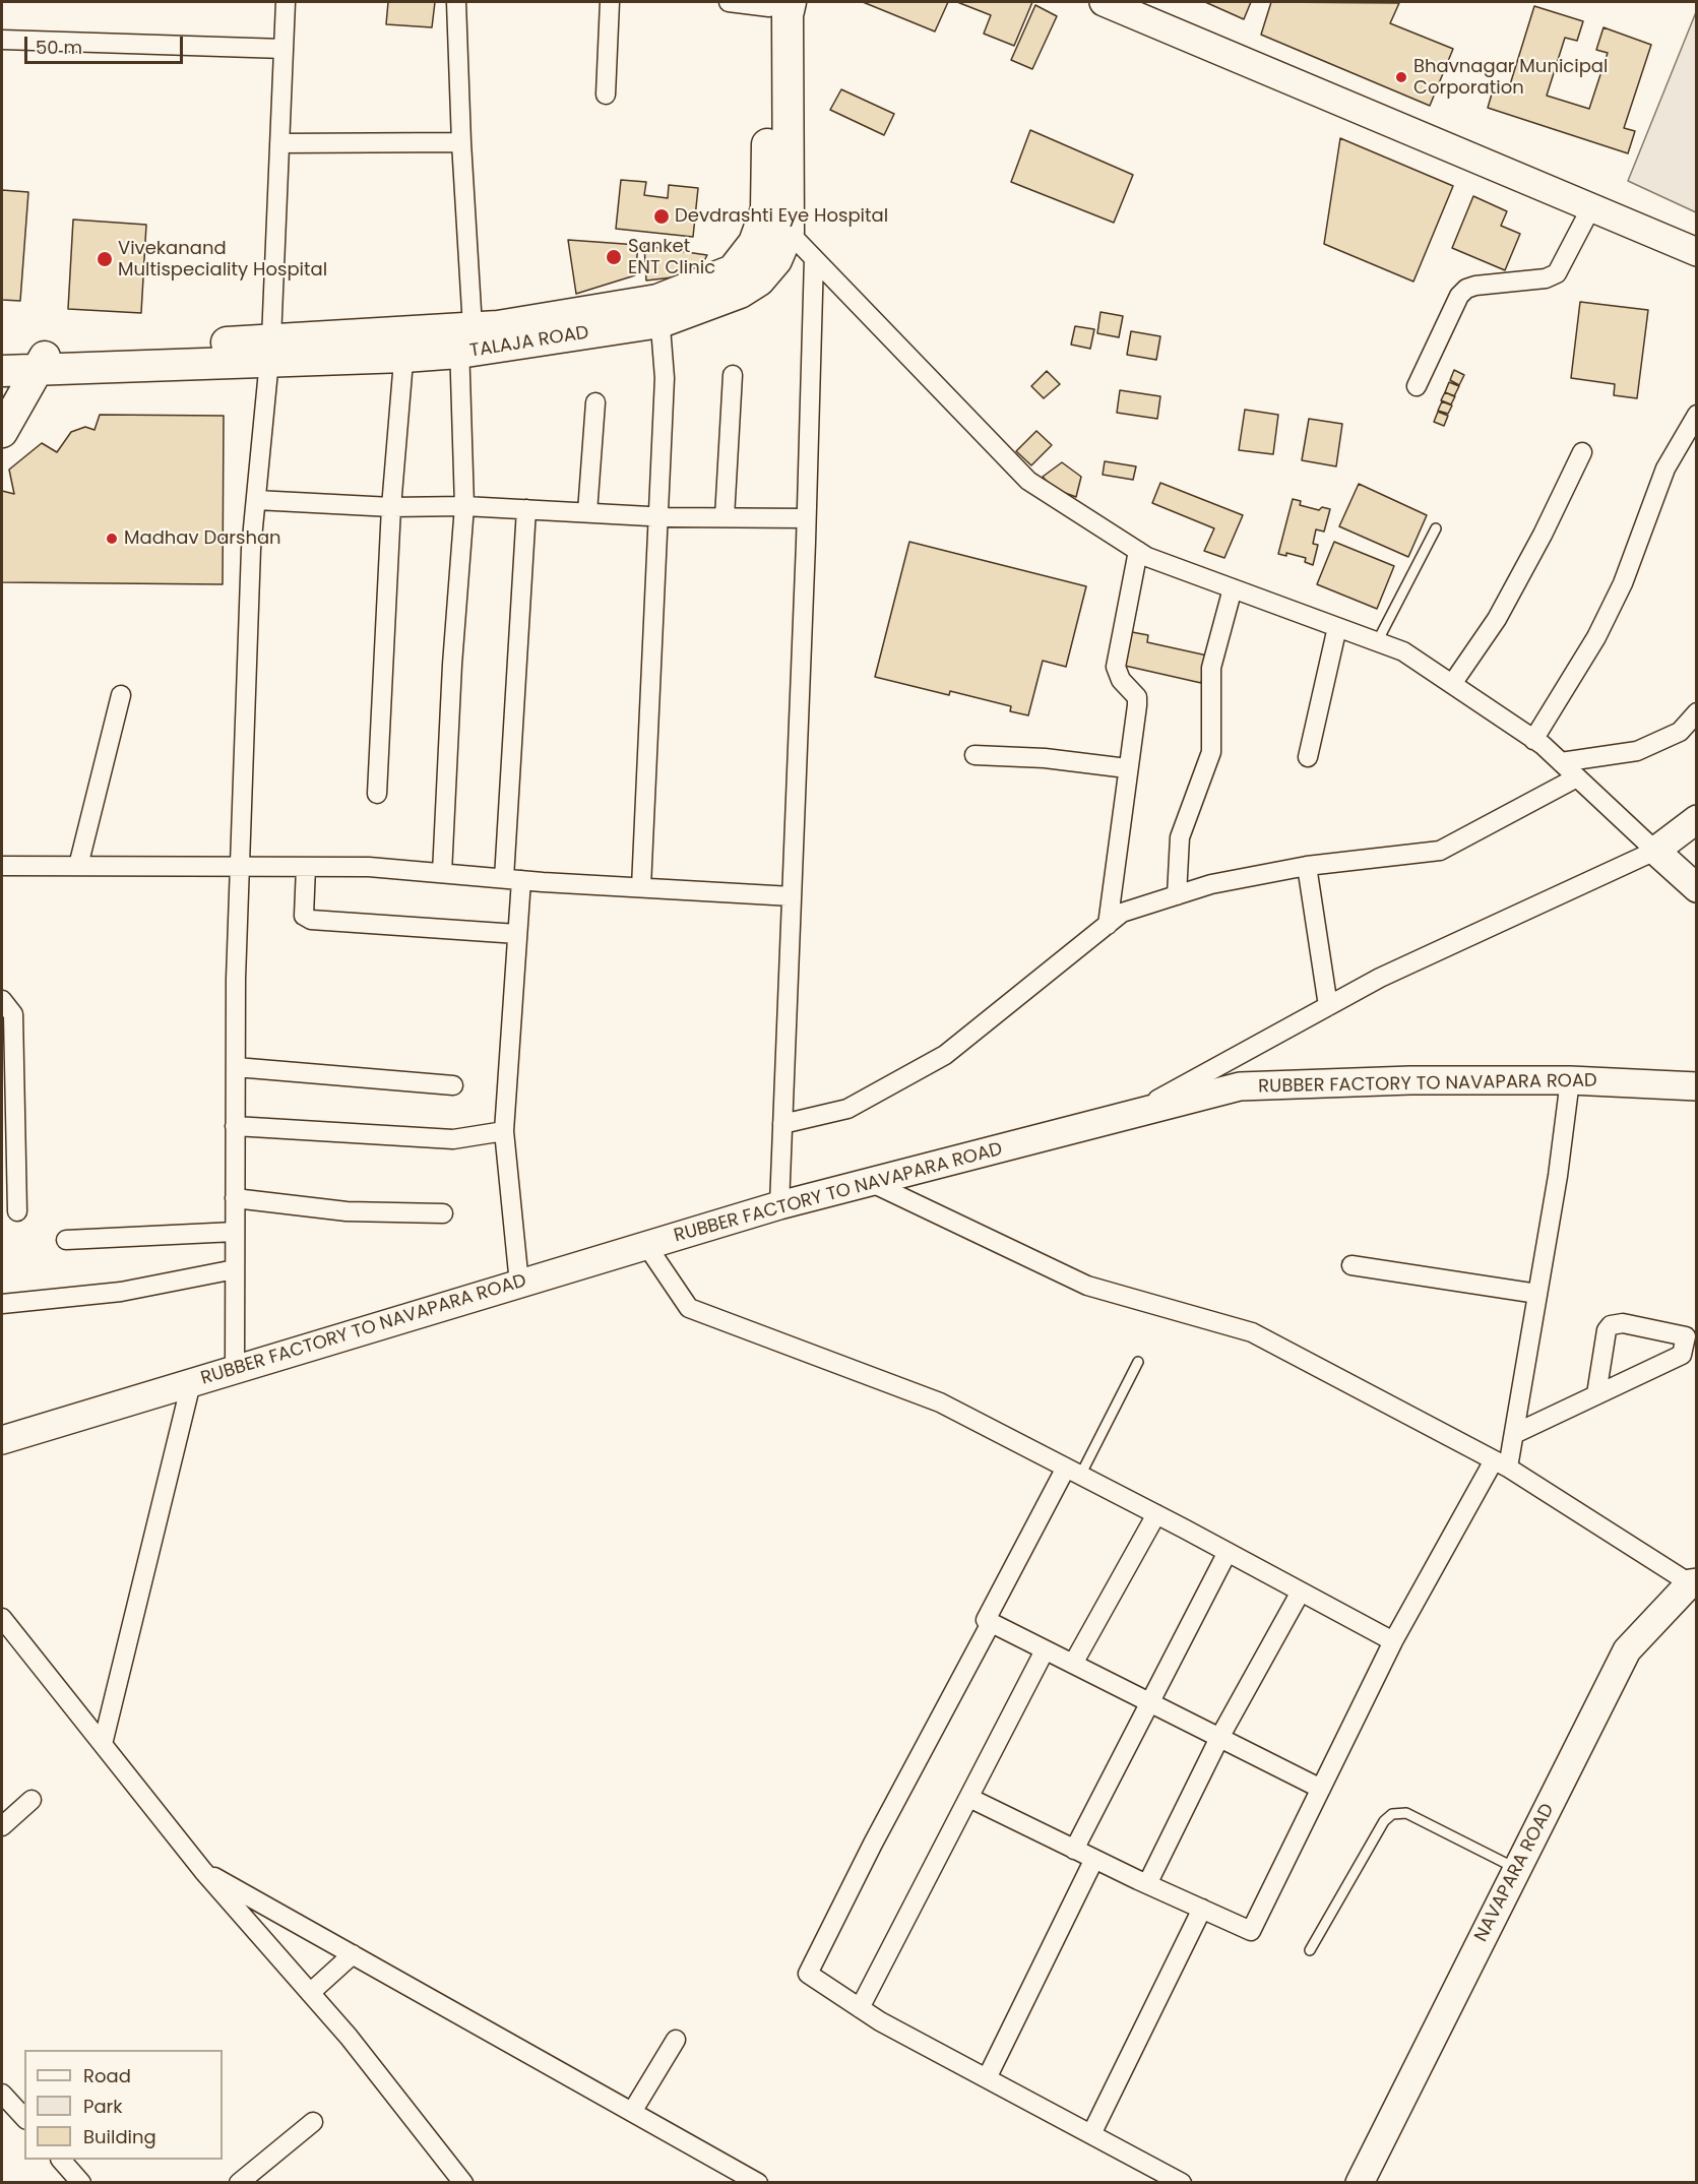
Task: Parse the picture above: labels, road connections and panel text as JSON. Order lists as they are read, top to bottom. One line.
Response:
{"streets":{"main road":["TALAJA ROAD"],"street":["RUBBER FACTORY TO NAVAPARA ROAD","NAVAPARA ROAD"]},"places":["Bhavnagar Municipal Corporation","Devdrashti Eye Hospital","Sanket ENT Clinic","Vivekanand Multispeciality Hospital","Madhav Darshan"],"legend":["Road","Park","Building"],"scale_bar":"50 m"}
